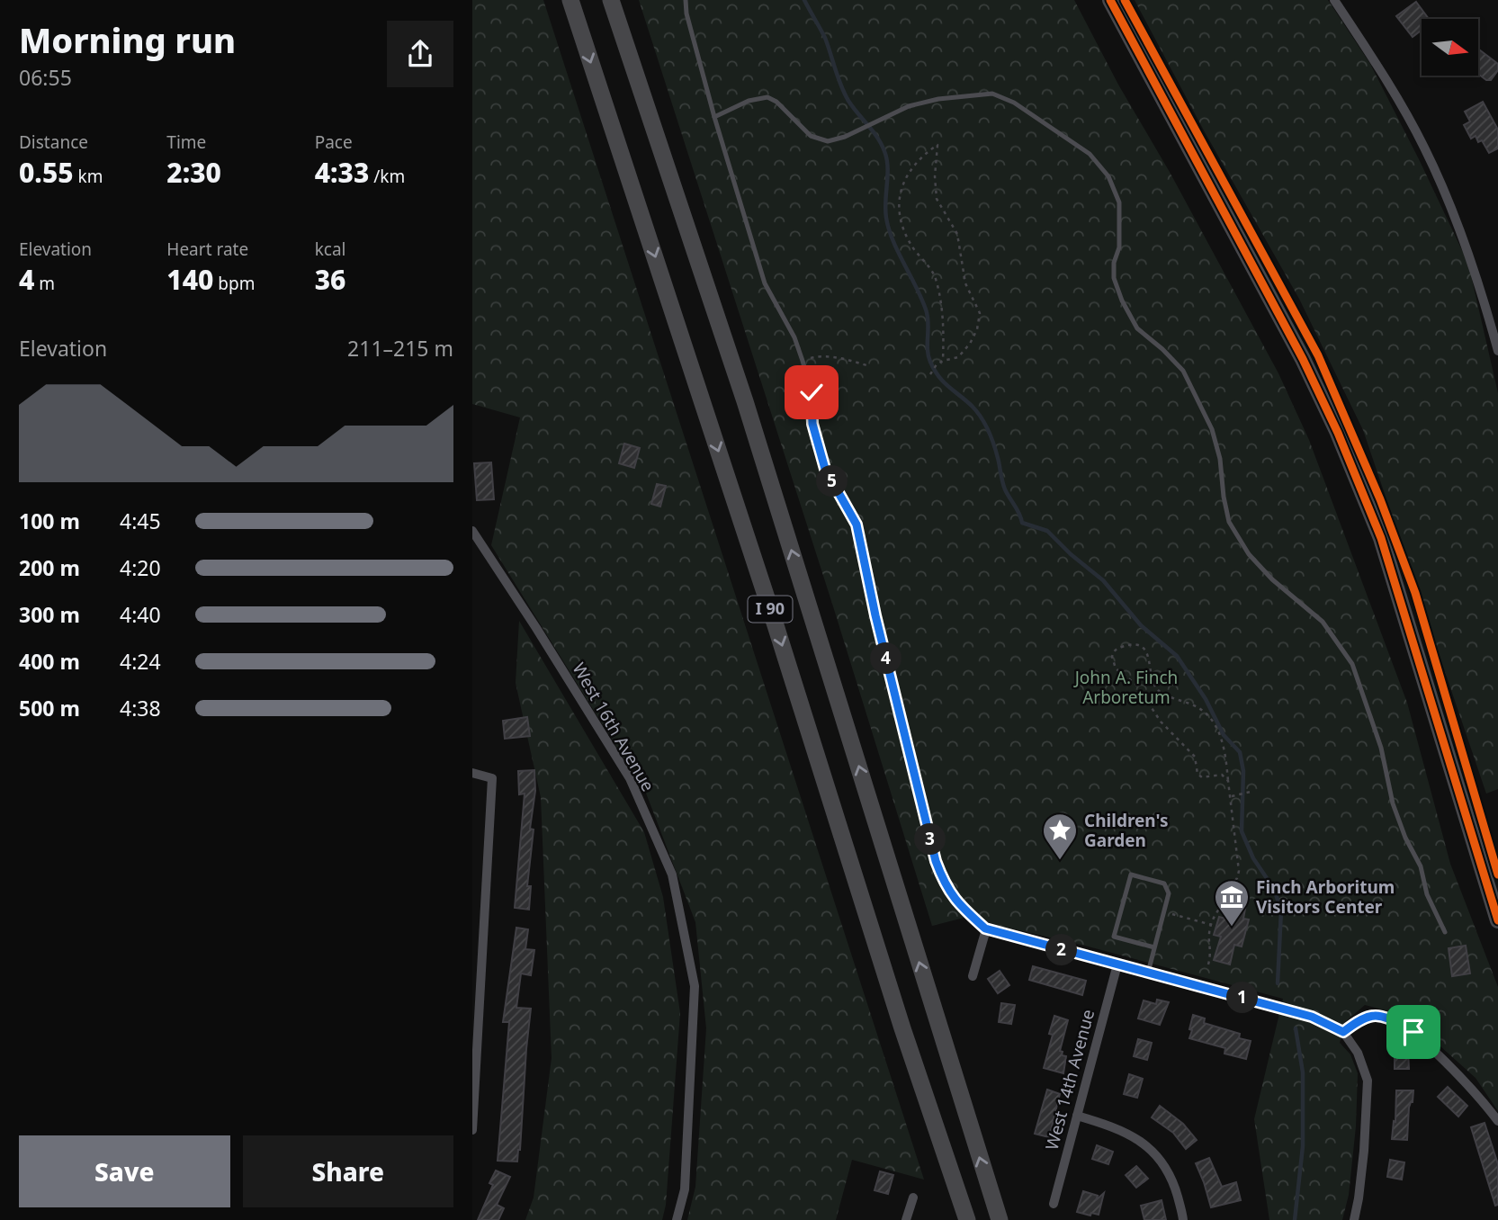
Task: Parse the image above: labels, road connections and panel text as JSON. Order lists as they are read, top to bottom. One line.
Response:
{"streets":{"highway":["I 90"],"street":["West 16th Avenue","West 14th Avenue"]},"parks":["John A. Finch Arboretum"],"places":{"place":["Children's Garden"],"museum":["Finch Arboritum Visitors Center"]},"north":"right","page":{"heading":["Morning run","06:55"],"stats":[["Distance","0.55 km"],["Time","2:30"],["Pace","4:33 /km"],["Elevation","4 m"],["Heart rate","140 bpm"],["kcal","36"]],"chart":["Elevation","211–215 m"],"pins":["5","4","3","2","1"],"list":[{"name":"100 m","note":"4:45"},{"name":"200 m","note":"4:20"},{"name":"300 m","note":"4:40"},{"name":"400 m","note":"4:24"},{"name":"500 m","note":"4:38"}],"buttons":["Save","Share"]}}
